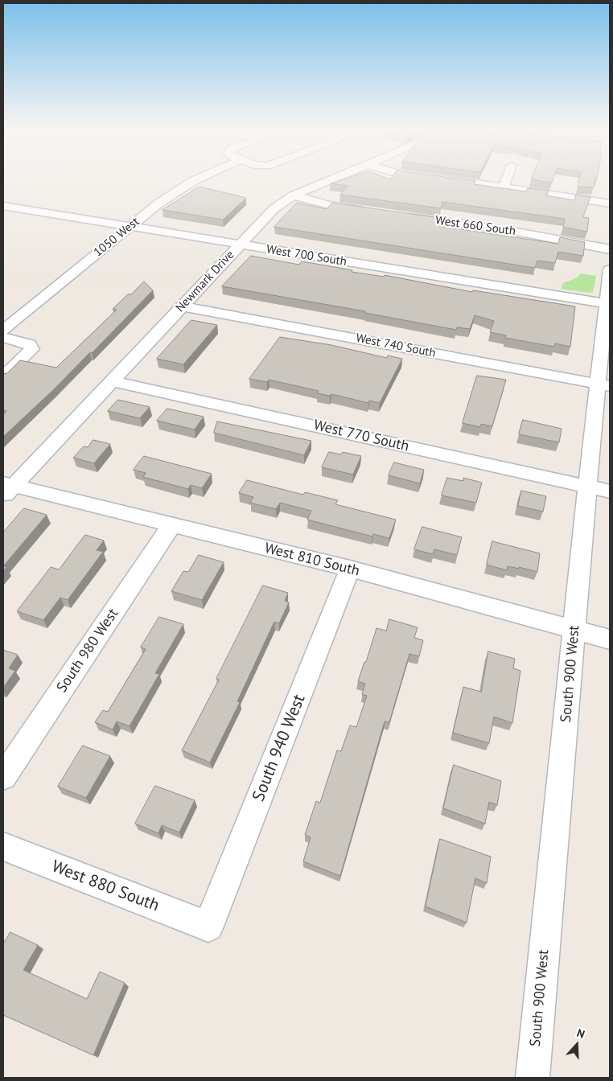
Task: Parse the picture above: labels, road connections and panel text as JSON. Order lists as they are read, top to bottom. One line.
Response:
{"streets":{"street":["West 660 South","1050 West","West 700 South","Newmark Drive","West 740 South","West 770 South","West 810 South","South 980 West","South 900 West","South 940 West","West 880 South"]},"crossings":[["1050 West","West 700 South"],["West 700 South","Newmark Drive"],["West 700 South","South 900 West"],["Newmark Drive","West 740 South"],["Newmark Drive","West 770 South"],["Newmark Drive","West 810 South"],["West 740 South","South 900 West"],["West 770 South","South 900 West"],["West 810 South","South 980 West"],["West 810 South","South 900 West"],["West 810 South","South 940 West"],["South 940 West","West 880 South"]],"north":"top"}
